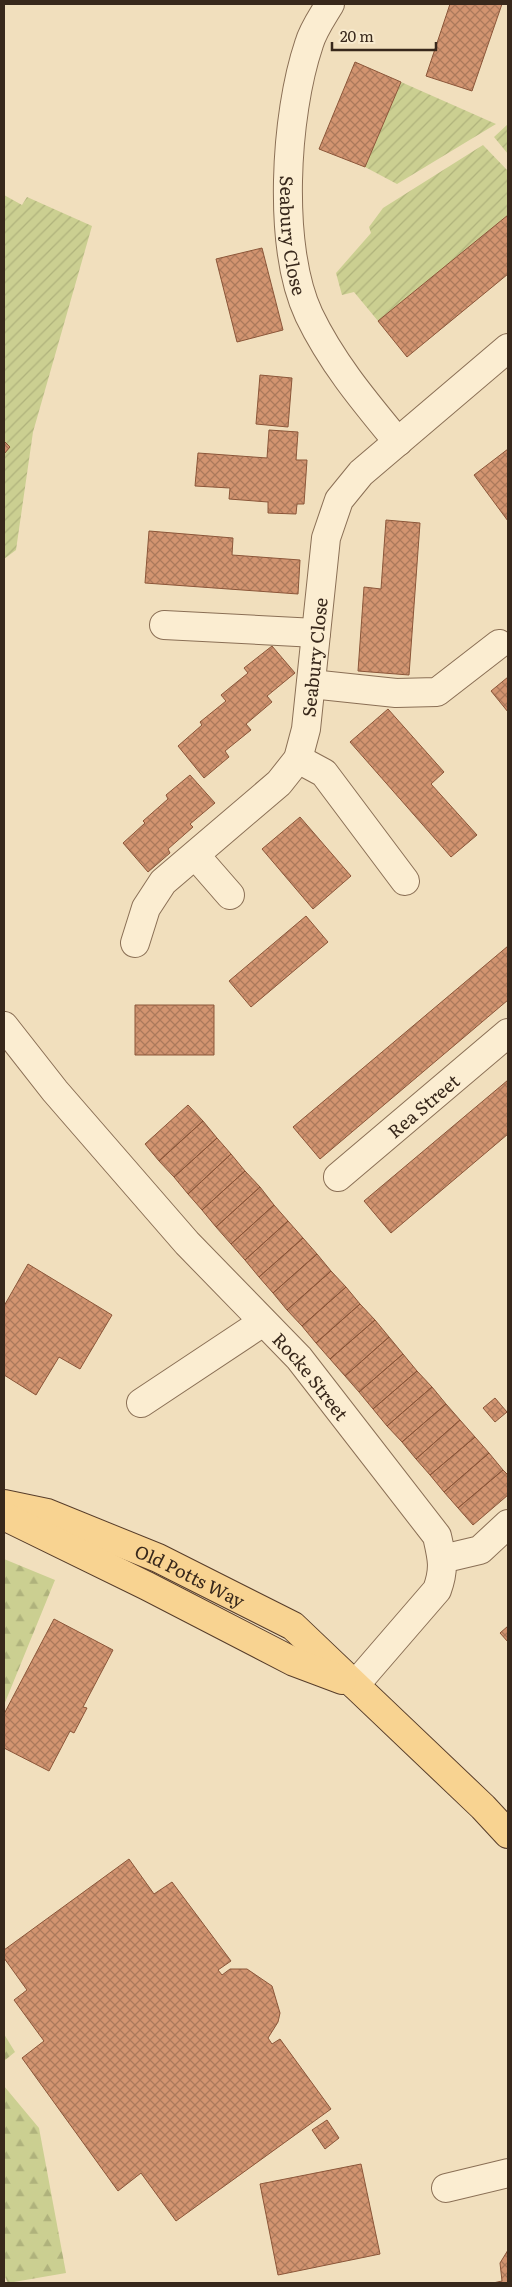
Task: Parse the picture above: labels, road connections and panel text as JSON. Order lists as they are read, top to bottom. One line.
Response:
{"streets":{"main road":["Old Potts Way"],"street":["Seabury Close","Rea Street","Rocke Street"]},"crossings":[["Rocke Street","Old Potts Way"]],"scale_bar":"20 m"}
